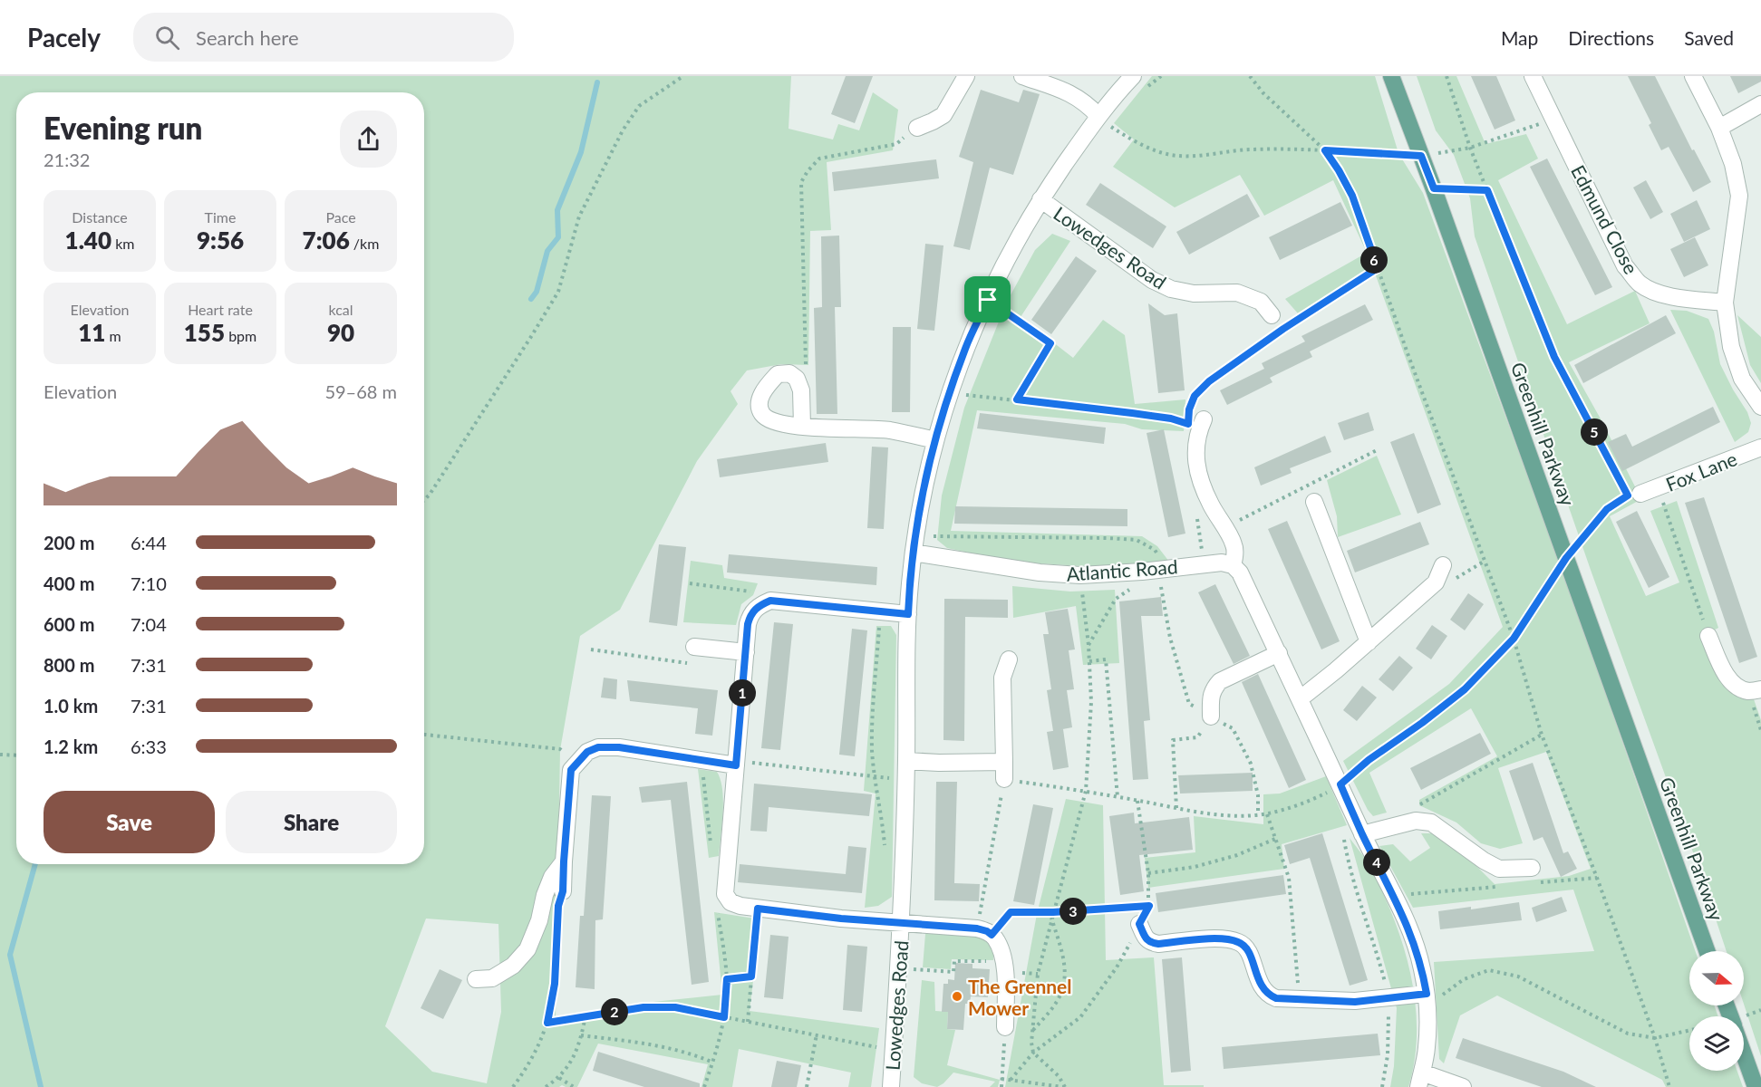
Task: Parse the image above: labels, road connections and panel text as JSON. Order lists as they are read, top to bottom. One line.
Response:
{"streets":{"main road":["Greenhill Parkway"],"street":["Edmund Close","Lowedges Road","Fox Lane","Atlantic Road"]},"crossings":[["Lowedges Road","Atlantic Road"]],"places":["The Grennel Mower"],"north":"right","page":{"header":"Pacely","search":"Search here","nav":["Map","Directions","Saved"],"heading":["Evening run","21:32"],"stats":[["Distance","1.40 km"],["Time","9:56"],["Pace","7:06 /km"],["Elevation","11 m"],["Heart rate","155 bpm"],["kcal","90"]],"pins":["6","5","1","4","3","2"],"chart":["Elevation","59–68 m"],"list":[{"name":"200 m","note":"6:44"},{"name":"400 m","note":"7:10"},{"name":"600 m","note":"7:04"},{"name":"800 m","note":"7:31"},{"name":"1.0 km","note":"7:31"},{"name":"1.2 km","note":"6:33"}],"buttons":["Save","Share"]}}
